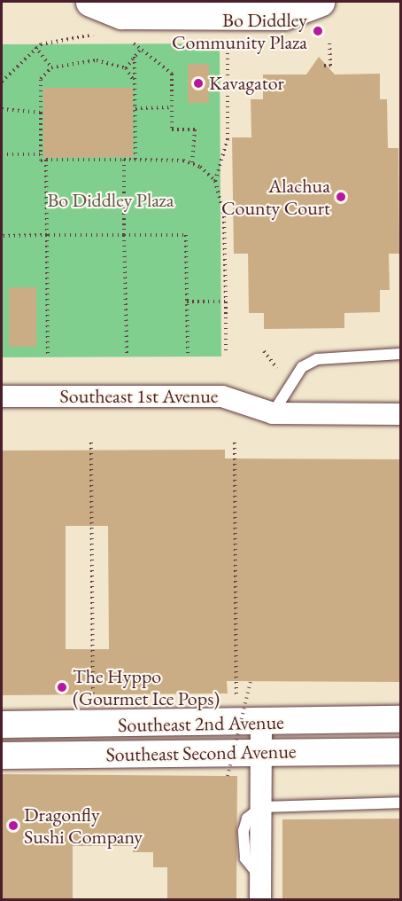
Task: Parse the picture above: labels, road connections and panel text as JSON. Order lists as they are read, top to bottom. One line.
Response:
{"streets":{"street":["Southeast 1st Avenue","Southeast 2nd Avenue","Southeast Second Avenue"]},"parks":["Bo Diddley Plaza"],"places":["Bo Diddley Community Plaza","Kavagator","Alachua County Court","The Hyppo (Gourmet Ice Pops)","Dragonfly Sushi Company"]}
